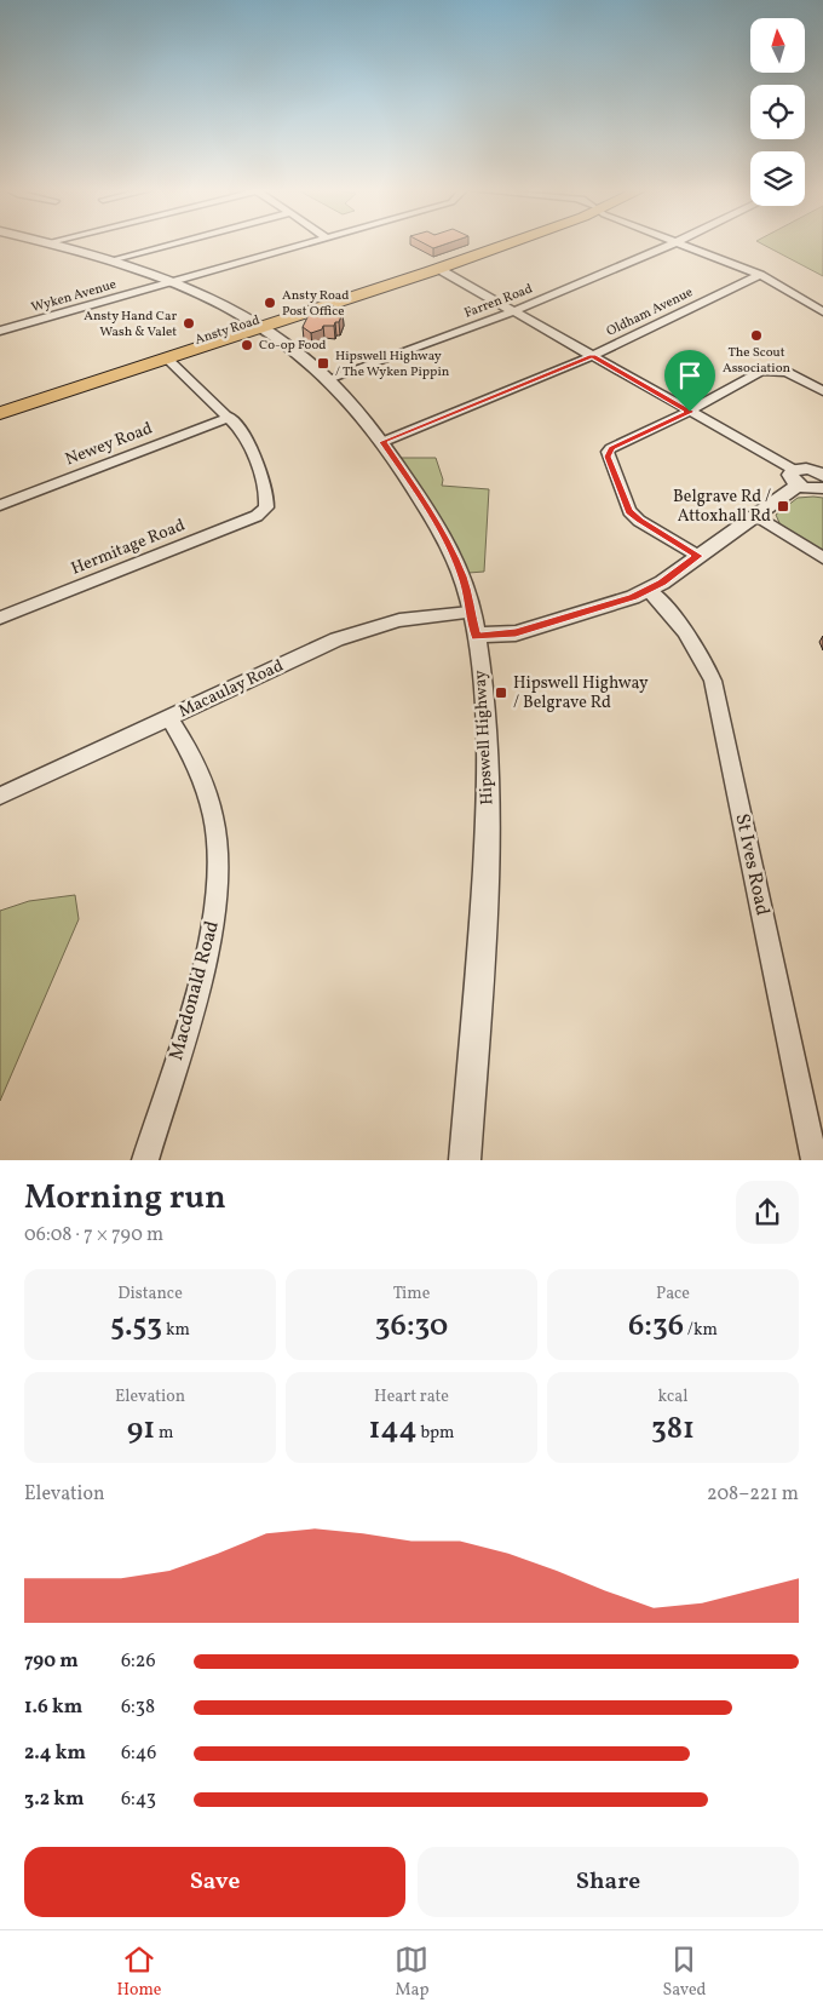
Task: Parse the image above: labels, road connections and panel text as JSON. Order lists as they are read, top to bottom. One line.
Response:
{"streets":{"highway":["Ansty Road"],"street":["Wyken Avenue","Farren Road","Oldham Avenue","Newey Road","Hermitage Road","Macaulay Road","Hipswell Highway","St Ives Road","Macdonald Road"]},"crossings":[["Wyken Avenue","Hipswell Highway"],["Farren Road","Hipswell Highway"],["Oldham Avenue","Hipswell Highway"],["Ansty Road","Hipswell Highway"],["Newey Road","Hermitage Road"],["Macaulay Road","Hipswell Highway"],["Macaulay Road","Macdonald Road"]],"places":{"other":["Ansty Road Post Office","Ansty Hand Car Wash & Valet","The Scout Association","Co-op Food"],"transit":["Hipswell Highway / The Wyken Pippin","Belgrave Rd / Attoxhall Rd","Hipswell Highway / Belgrave Rd"]},"north":"top","page":{"heading":["Morning run","06:08 · 7 × 790 m"],"stats":[["Distance","5.53 km"],["Time","36:30"],["Pace","6:36 /km"],["Elevation","91 m"],["Heart rate","144 bpm"],["kcal","381"]],"chart":["Elevation","208–221 m"],"list":[{"name":"790 m","note":"6:26"},{"name":"1.6 km","note":"6:38"},{"name":"2.4 km","note":"6:46"},{"name":"3.2 km","note":"6:43"}],"buttons":["Save","Share"],"tabs":["Home","Map","Saved"]}}
